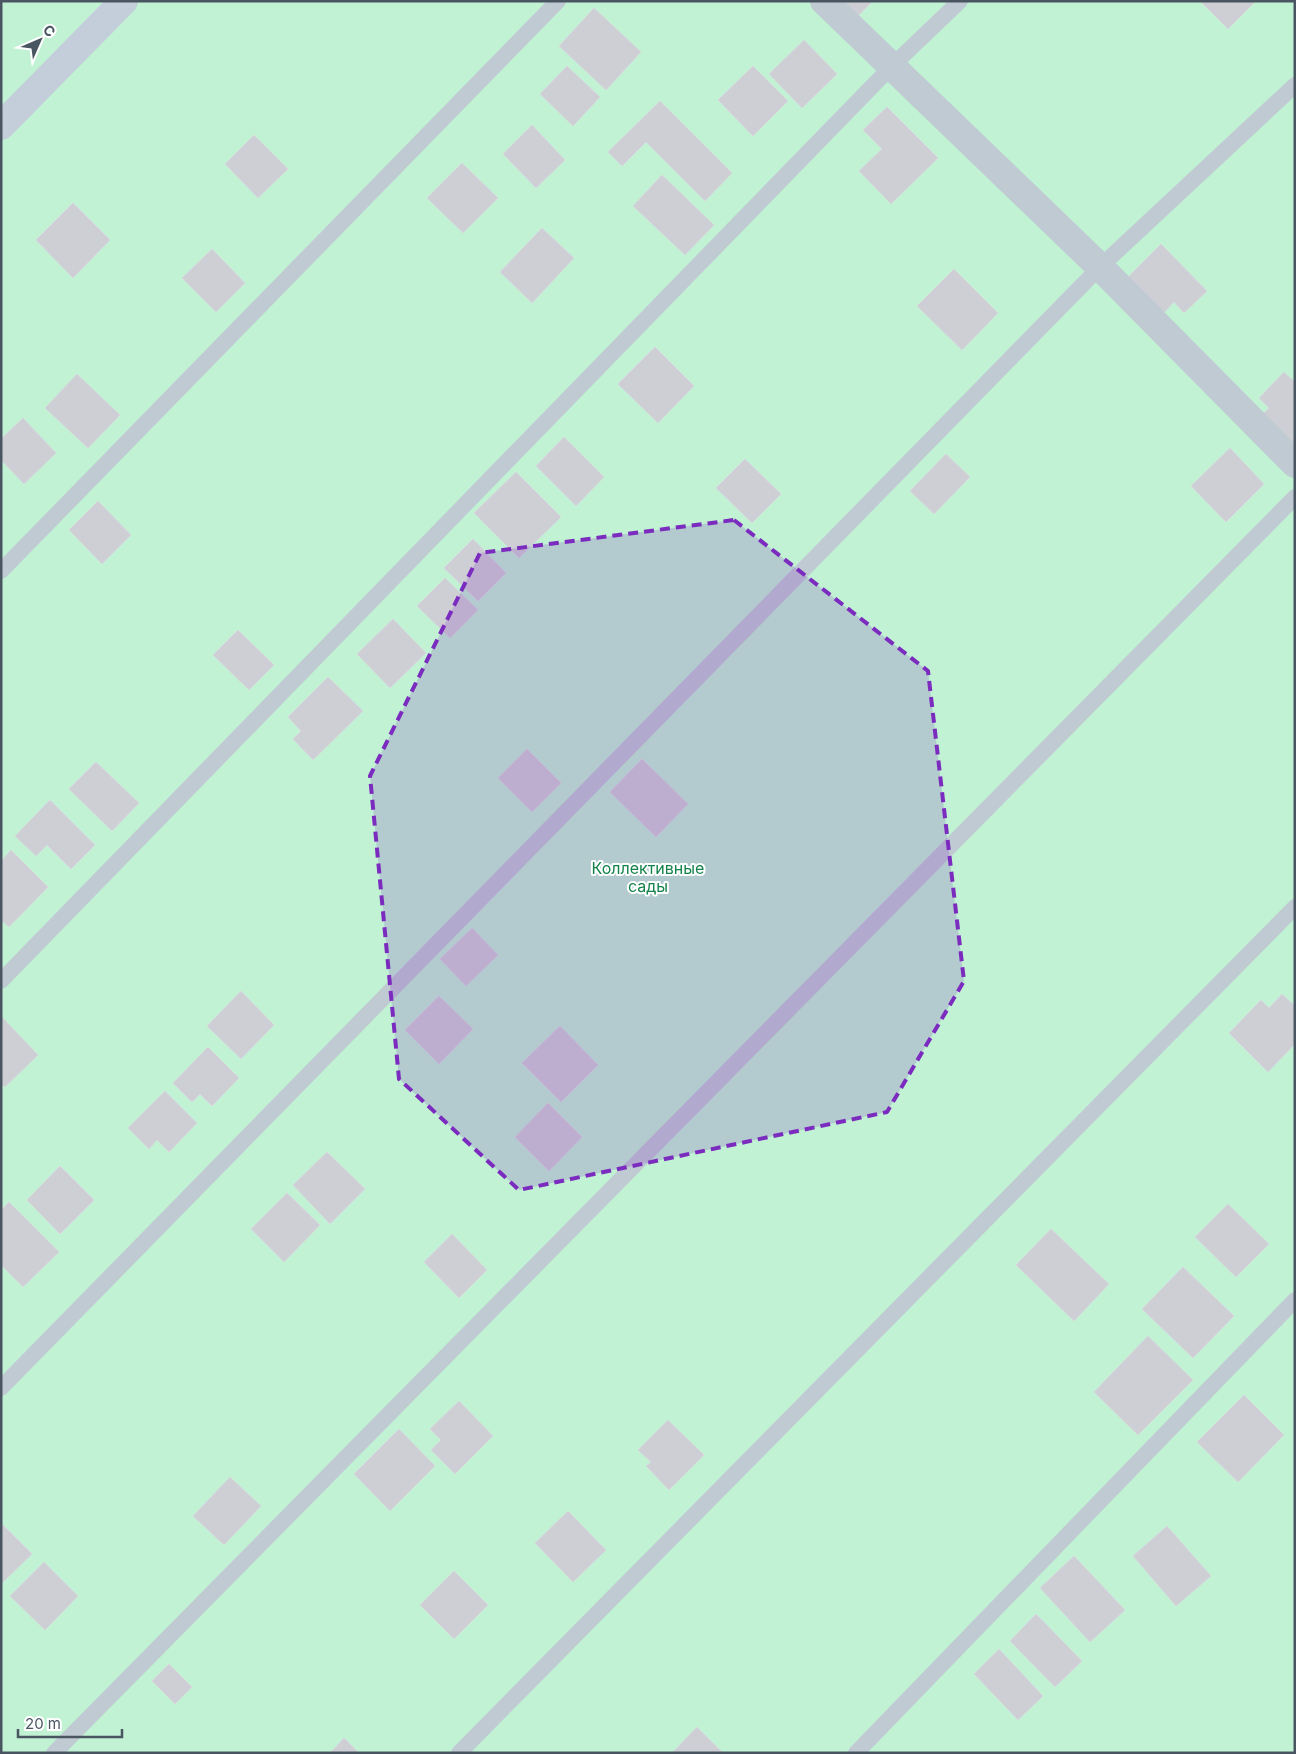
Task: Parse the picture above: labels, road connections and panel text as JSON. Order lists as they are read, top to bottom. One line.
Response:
{"parks":["Коллективные сады"],"scale_bar":"20 m","north":"top right"}
